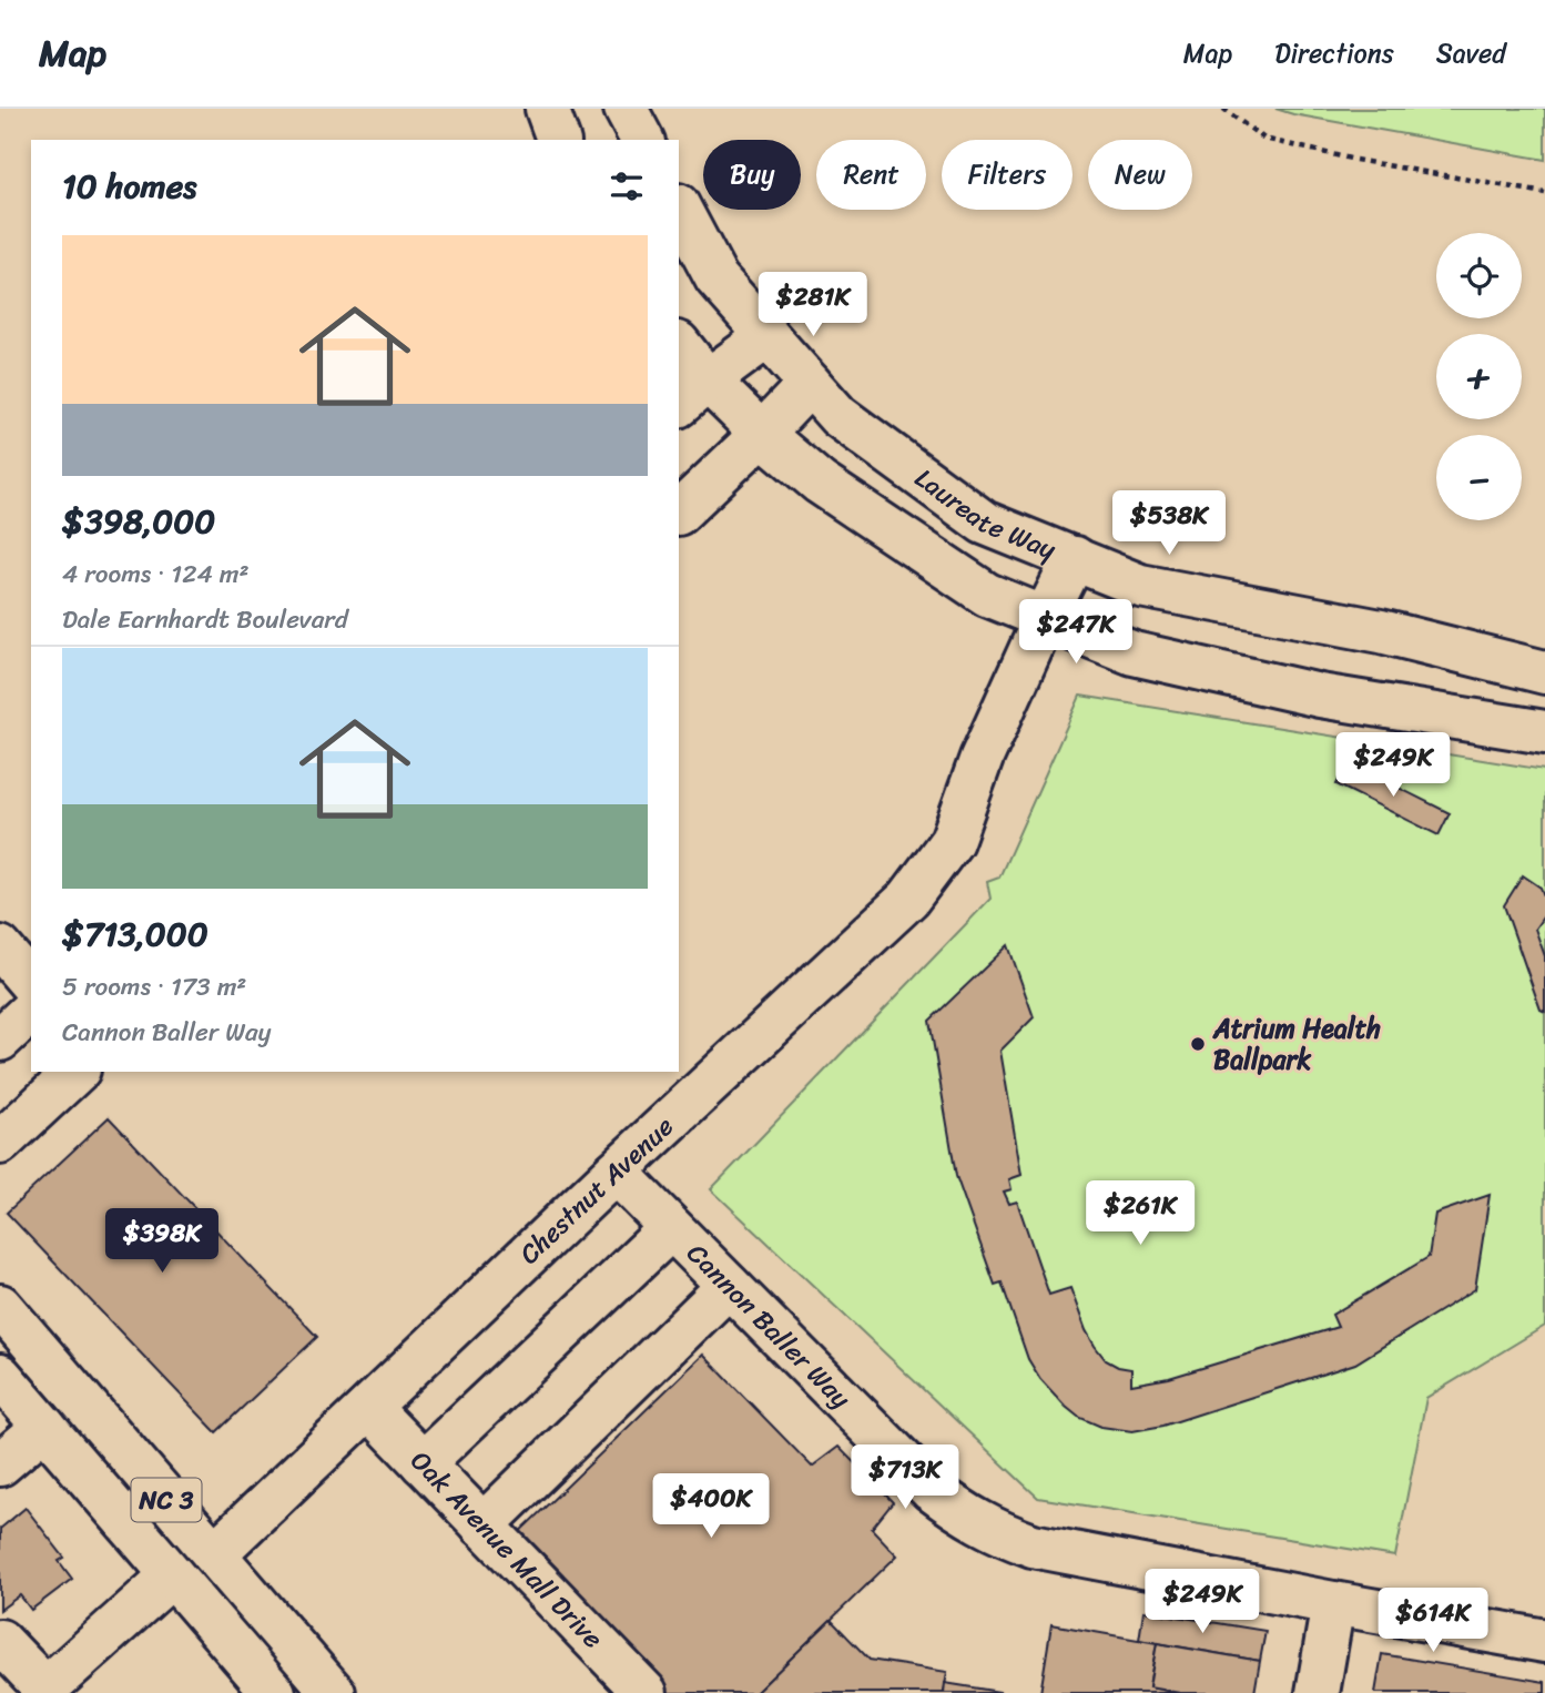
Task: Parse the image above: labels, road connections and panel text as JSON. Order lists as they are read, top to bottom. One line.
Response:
{"streets":{"street":["Laureate Way","Chestnut Avenue","Cannon Baller Way","NC 3","Oak Avenue Mall Drive"]},"crossings":[["Laureate Way","Chestnut Avenue"],["Chestnut Avenue","Cannon Baller Way"],["Chestnut Avenue","NC 3"],["Chestnut Avenue","Oak Avenue Mall Drive"]],"places":["Atrium Health Ballpark"],"page":{"header":"Map","nav":["Map","Directions","Saved"],"chip":["Buy","Rent","Filters","New"],"heading":"10 homes","map_buttons":["+","−"],"list":[{"name":"$398,000","note":"4 rooms · 124 m² · Dale Earnhardt Boulevard"},{"name":"$713,000","note":"5 rooms · 173 m² · Cannon Baller Way"}],"price":["$281K","$538K","$247K","$249K","$261K","$398K","$713K","$400K","$249K","$614K"]}}
